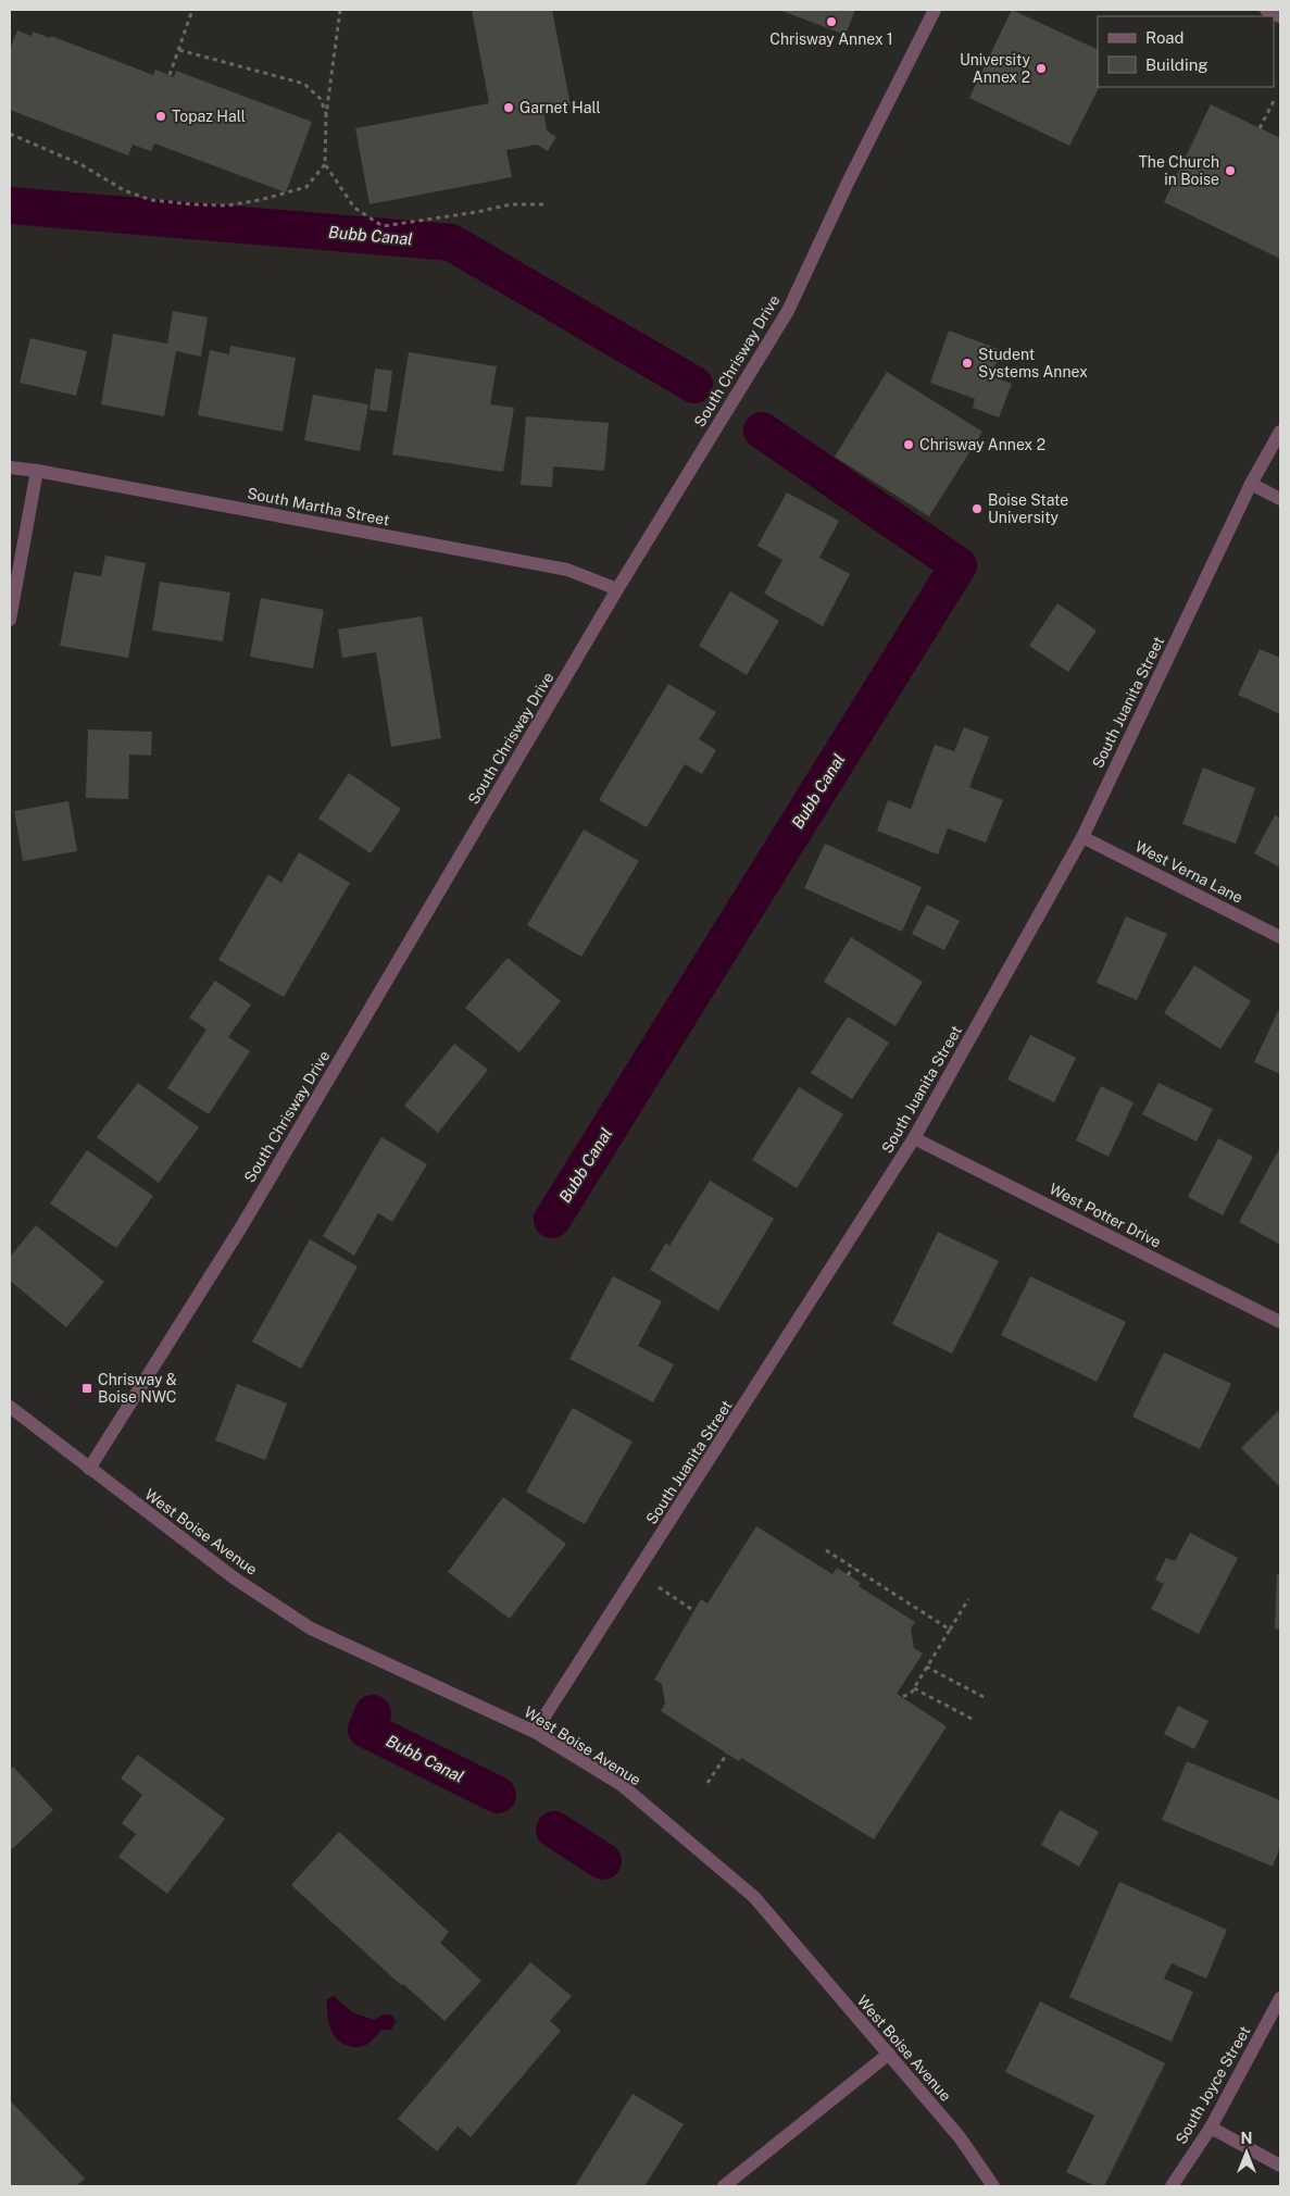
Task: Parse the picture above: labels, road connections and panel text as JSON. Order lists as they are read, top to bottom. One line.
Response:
{"streets":{"street":["South Chrisway Drive","South Martha Street","South Juanita Street","West Verna Lane","West Potter Drive","West Boise Avenue","South Joyce Street"]},"crossings":[["South Chrisway Drive","South Martha Street"],["South Chrisway Drive","West Boise Avenue"],["South Juanita Street","West Verna Lane"],["South Juanita Street","West Potter Drive"],["South Juanita Street","West Boise Avenue"]],"water":["Bubb Canal"],"places":{"other":["Chrisway Annex 1","University Annex 2","Garnet Hall","Topaz Hall","The Church in Boise","Student Systems Annex","Chrisway Annex 2","Boise State University"],"transit":["Chrisway & Boise NWC"]},"legend":["Road","Building"],"north":"top"}
